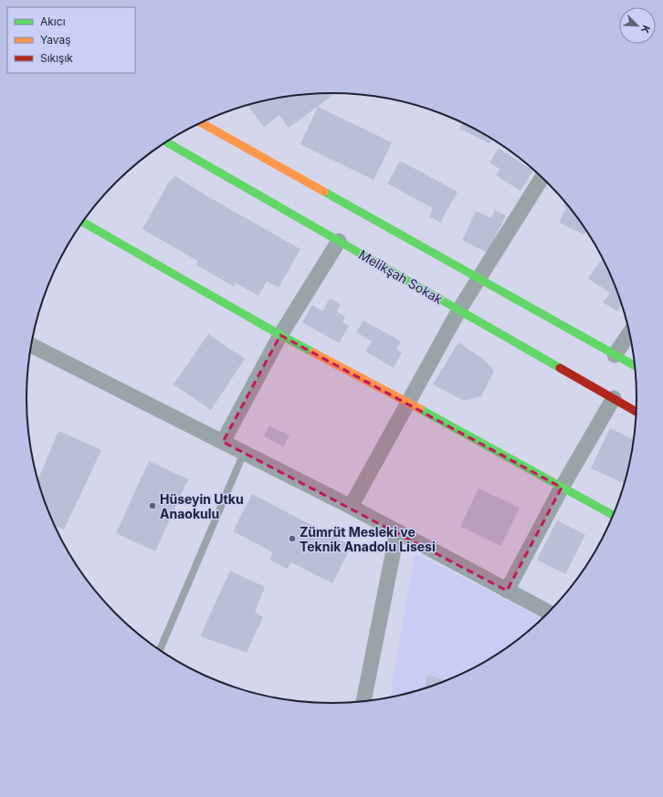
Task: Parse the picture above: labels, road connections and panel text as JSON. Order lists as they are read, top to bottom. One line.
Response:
{"streets":{"street":["Melikşah Sokak"]},"places":["Hüseyin Utku Anaokulu","Zümrüt Mesleki ve Teknik Anadolu Lisesi"],"legend":["Akıcı","Yavaş","Sıkışık"],"north":"bottom right"}
